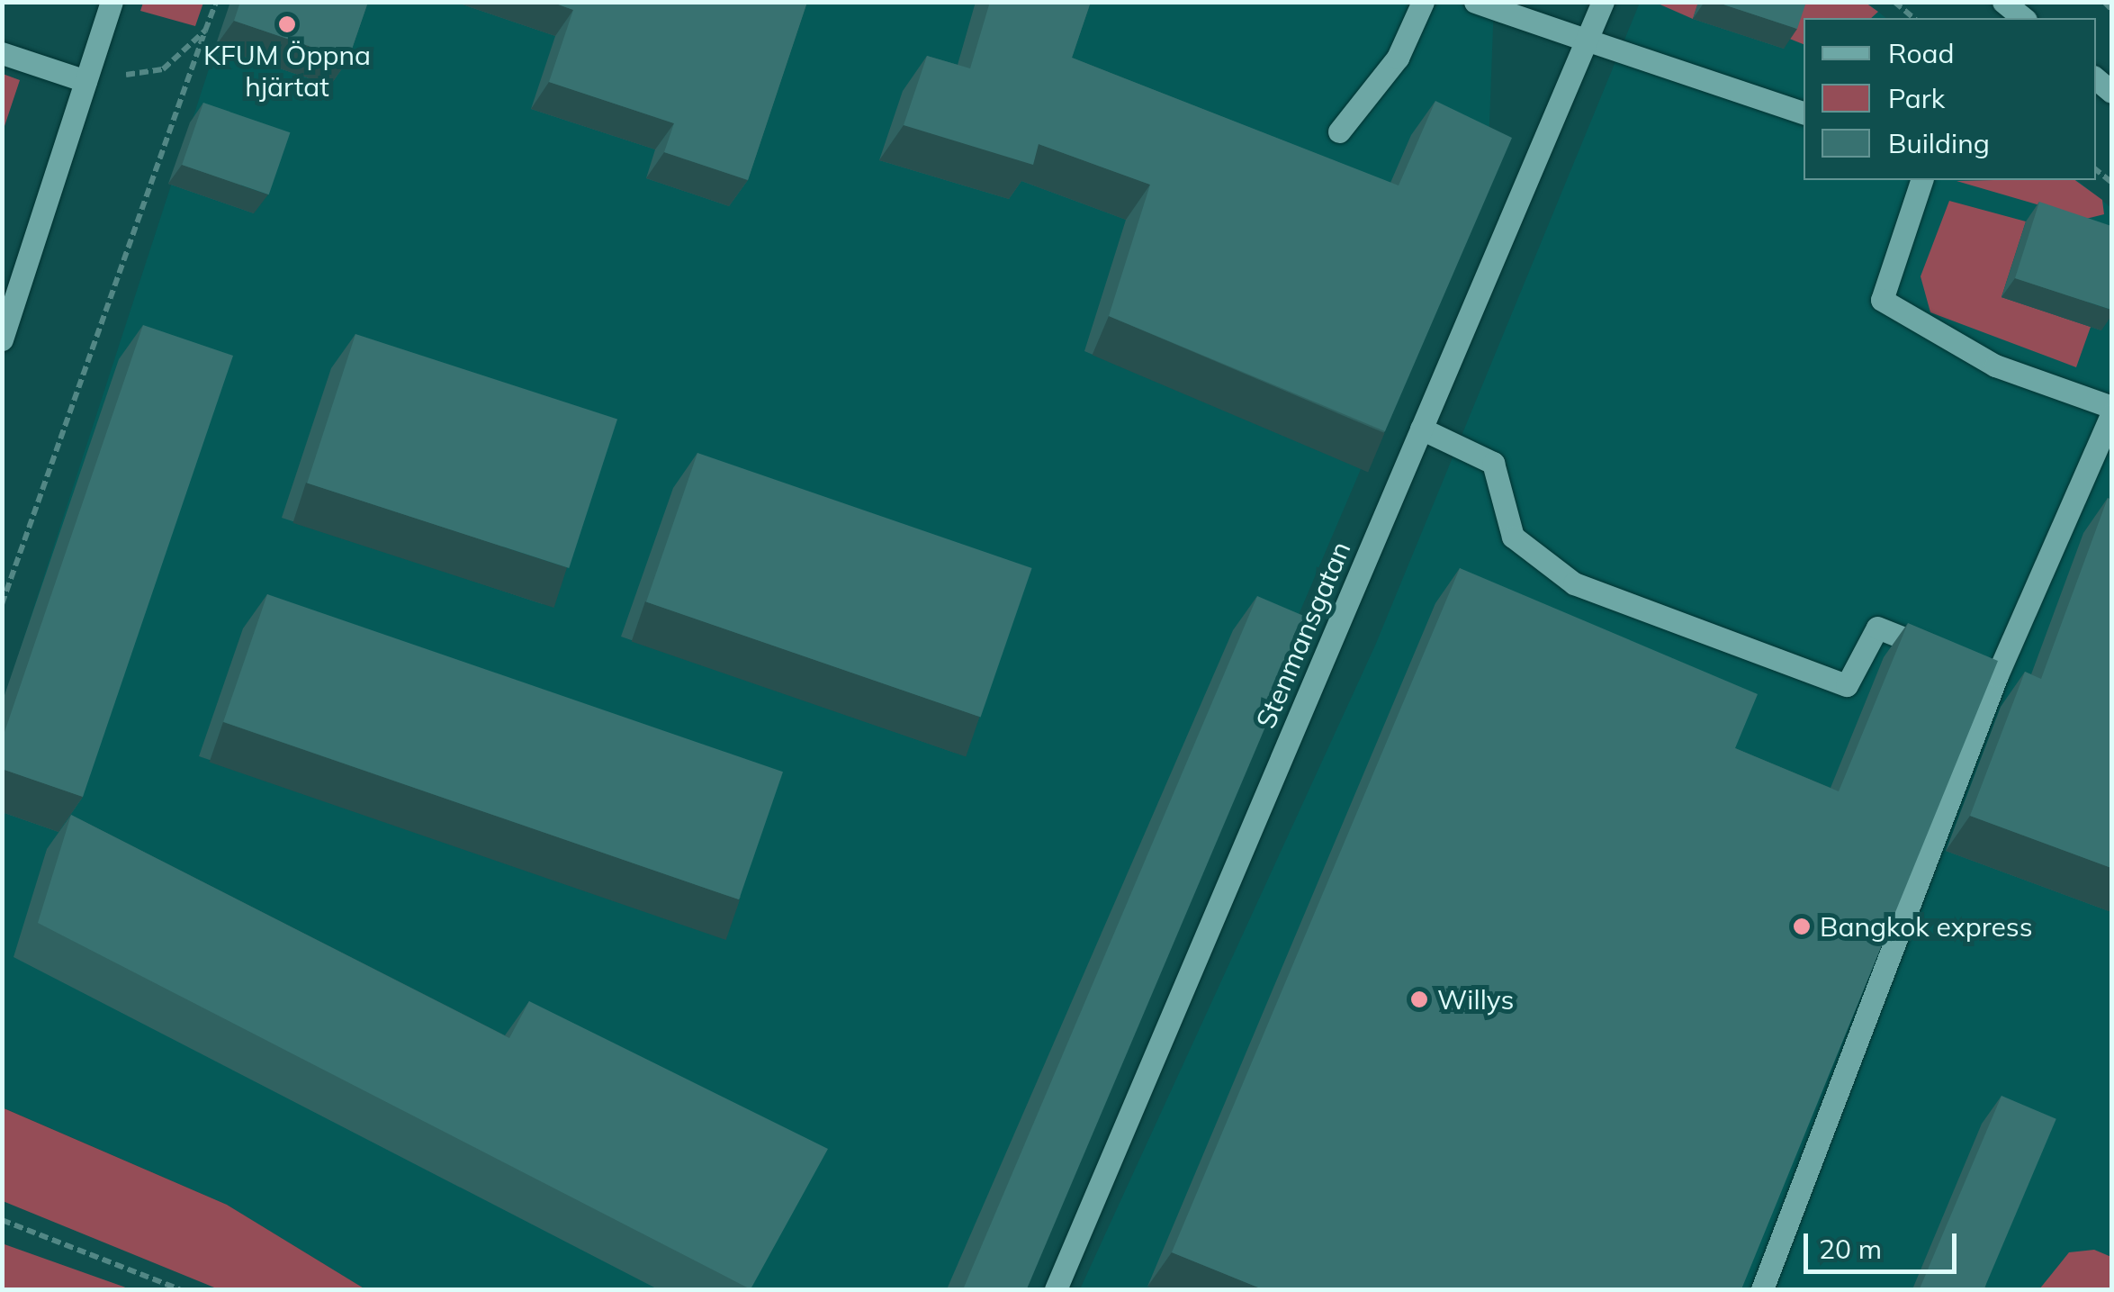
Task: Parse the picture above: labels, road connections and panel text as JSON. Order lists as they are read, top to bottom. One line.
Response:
{"streets":{"street":["Stenmansgatan"]},"places":["KFUM Öppna hjärtat","Bangkok express","Willys"],"legend":["Road","Park","Building"],"scale_bar":"20 m"}
